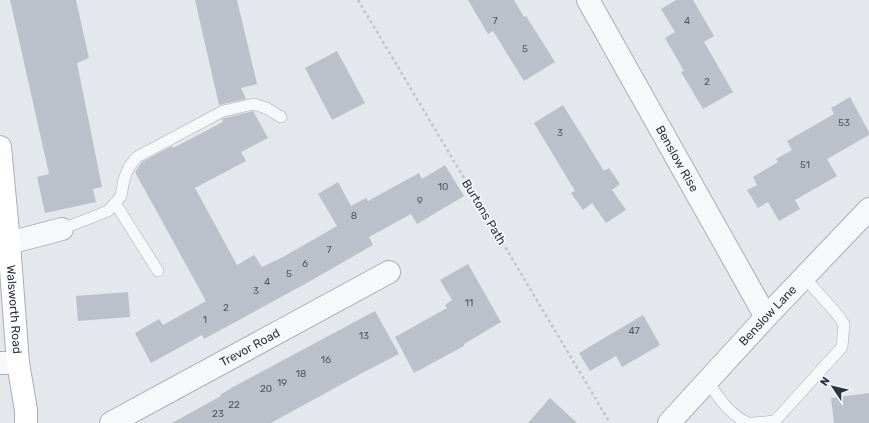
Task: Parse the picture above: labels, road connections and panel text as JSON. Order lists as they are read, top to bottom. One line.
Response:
{"streets":{"main road":["Walsworth Road"],"street":["Benslow Rise","Benslow Lane","Trevor Road"],"path":["Burtons Path"]},"crossings":[["Benslow Rise","Benslow Lane"]],"house_numbers":["7","4","5","2","53","3","51","10","9","8","7","6","5","4","3","11","2","1","47","13","16","18","19","20","22","23"],"north":"top left"}
